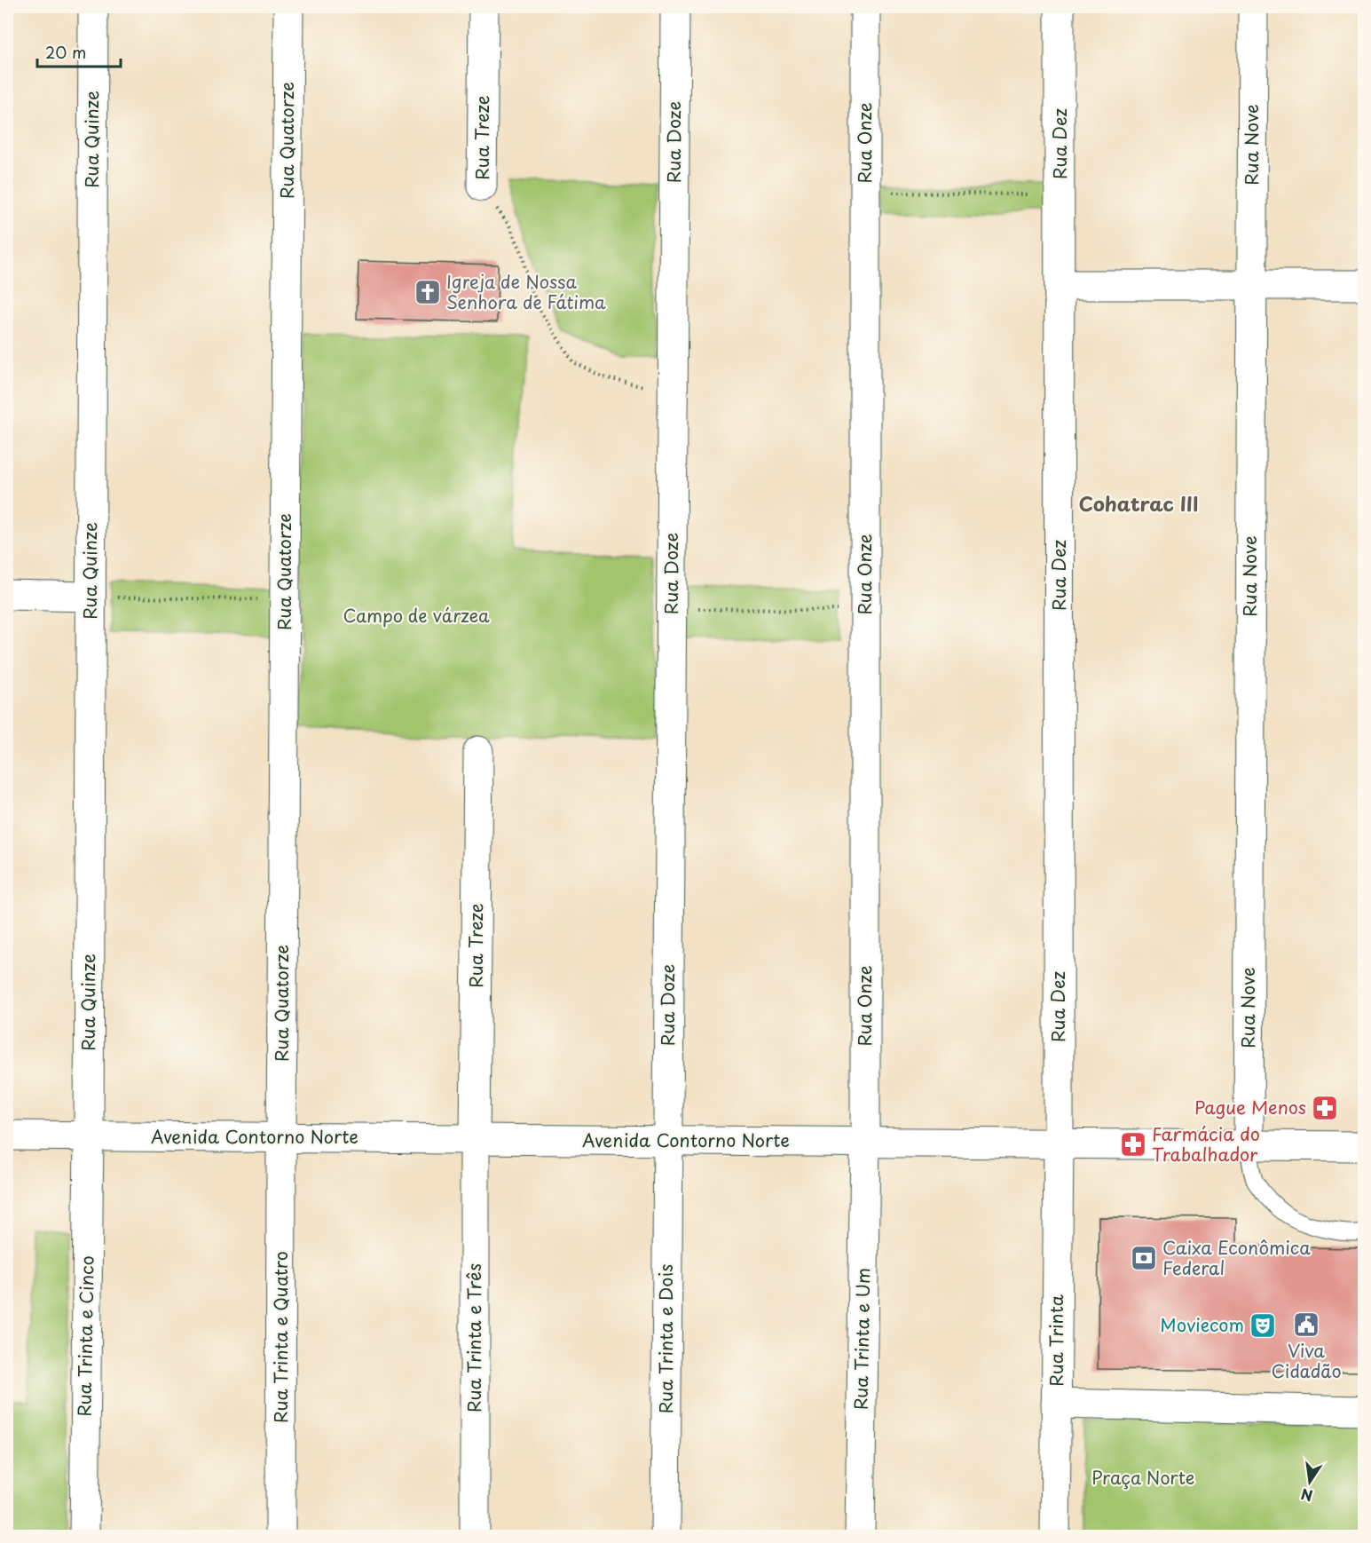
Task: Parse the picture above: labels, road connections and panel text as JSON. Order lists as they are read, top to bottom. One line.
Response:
{"streets":{"street":["Rua Treze","Rua Quinze","Rua Quatorze","Rua Doze","Rua Onze","Rua Dez","Rua Nove","Avenida Contorno Norte","Rua Trinta e Cinco","Rua Trinta e Quatro","Rua Trinta e Três","Rua Trinta e Dois","Rua Trinta e Um","Rua Trinta"]},"crossings":[["Rua Treze","Rua Doze"],["Rua Treze","Avenida Contorno Norte"],["Rua Treze","Rua Trinta e Três"],["Rua Quinze","Avenida Contorno Norte"],["Rua Quinze","Rua Trinta e Cinco"],["Rua Quatorze","Avenida Contorno Norte"],["Rua Quatorze","Rua Trinta e Quatro"],["Rua Doze","Avenida Contorno Norte"],["Rua Doze","Rua Trinta e Dois"],["Rua Onze","Avenida Contorno Norte"],["Rua Onze","Rua Trinta e Um"],["Rua Dez","Avenida Contorno Norte"],["Rua Dez","Rua Trinta"],["Rua Nove","Avenida Contorno Norte"],["Avenida Contorno Norte","Rua Trinta e Cinco"],["Avenida Contorno Norte","Rua Trinta e Quatro"],["Avenida Contorno Norte","Rua Trinta e Três"],["Avenida Contorno Norte","Rua Trinta e Dois"],["Avenida Contorno Norte","Rua Trinta e Um"],["Avenida Contorno Norte","Rua Trinta"]],"districts":["Cohatrac III"],"parks":["Campo de várzea","Praça Norte"],"places":{"church":["Igreja de Nossa Senhora de Fátima"],"pharmacy":["Pague Menos","Farmácia do Trabalhador"],"bank":["Caixa Econômica Federal"],"public building":["Viva Cidadão"],"theatre":["Moviecom"]},"scale_bar":"20 m","north":"bottom"}
